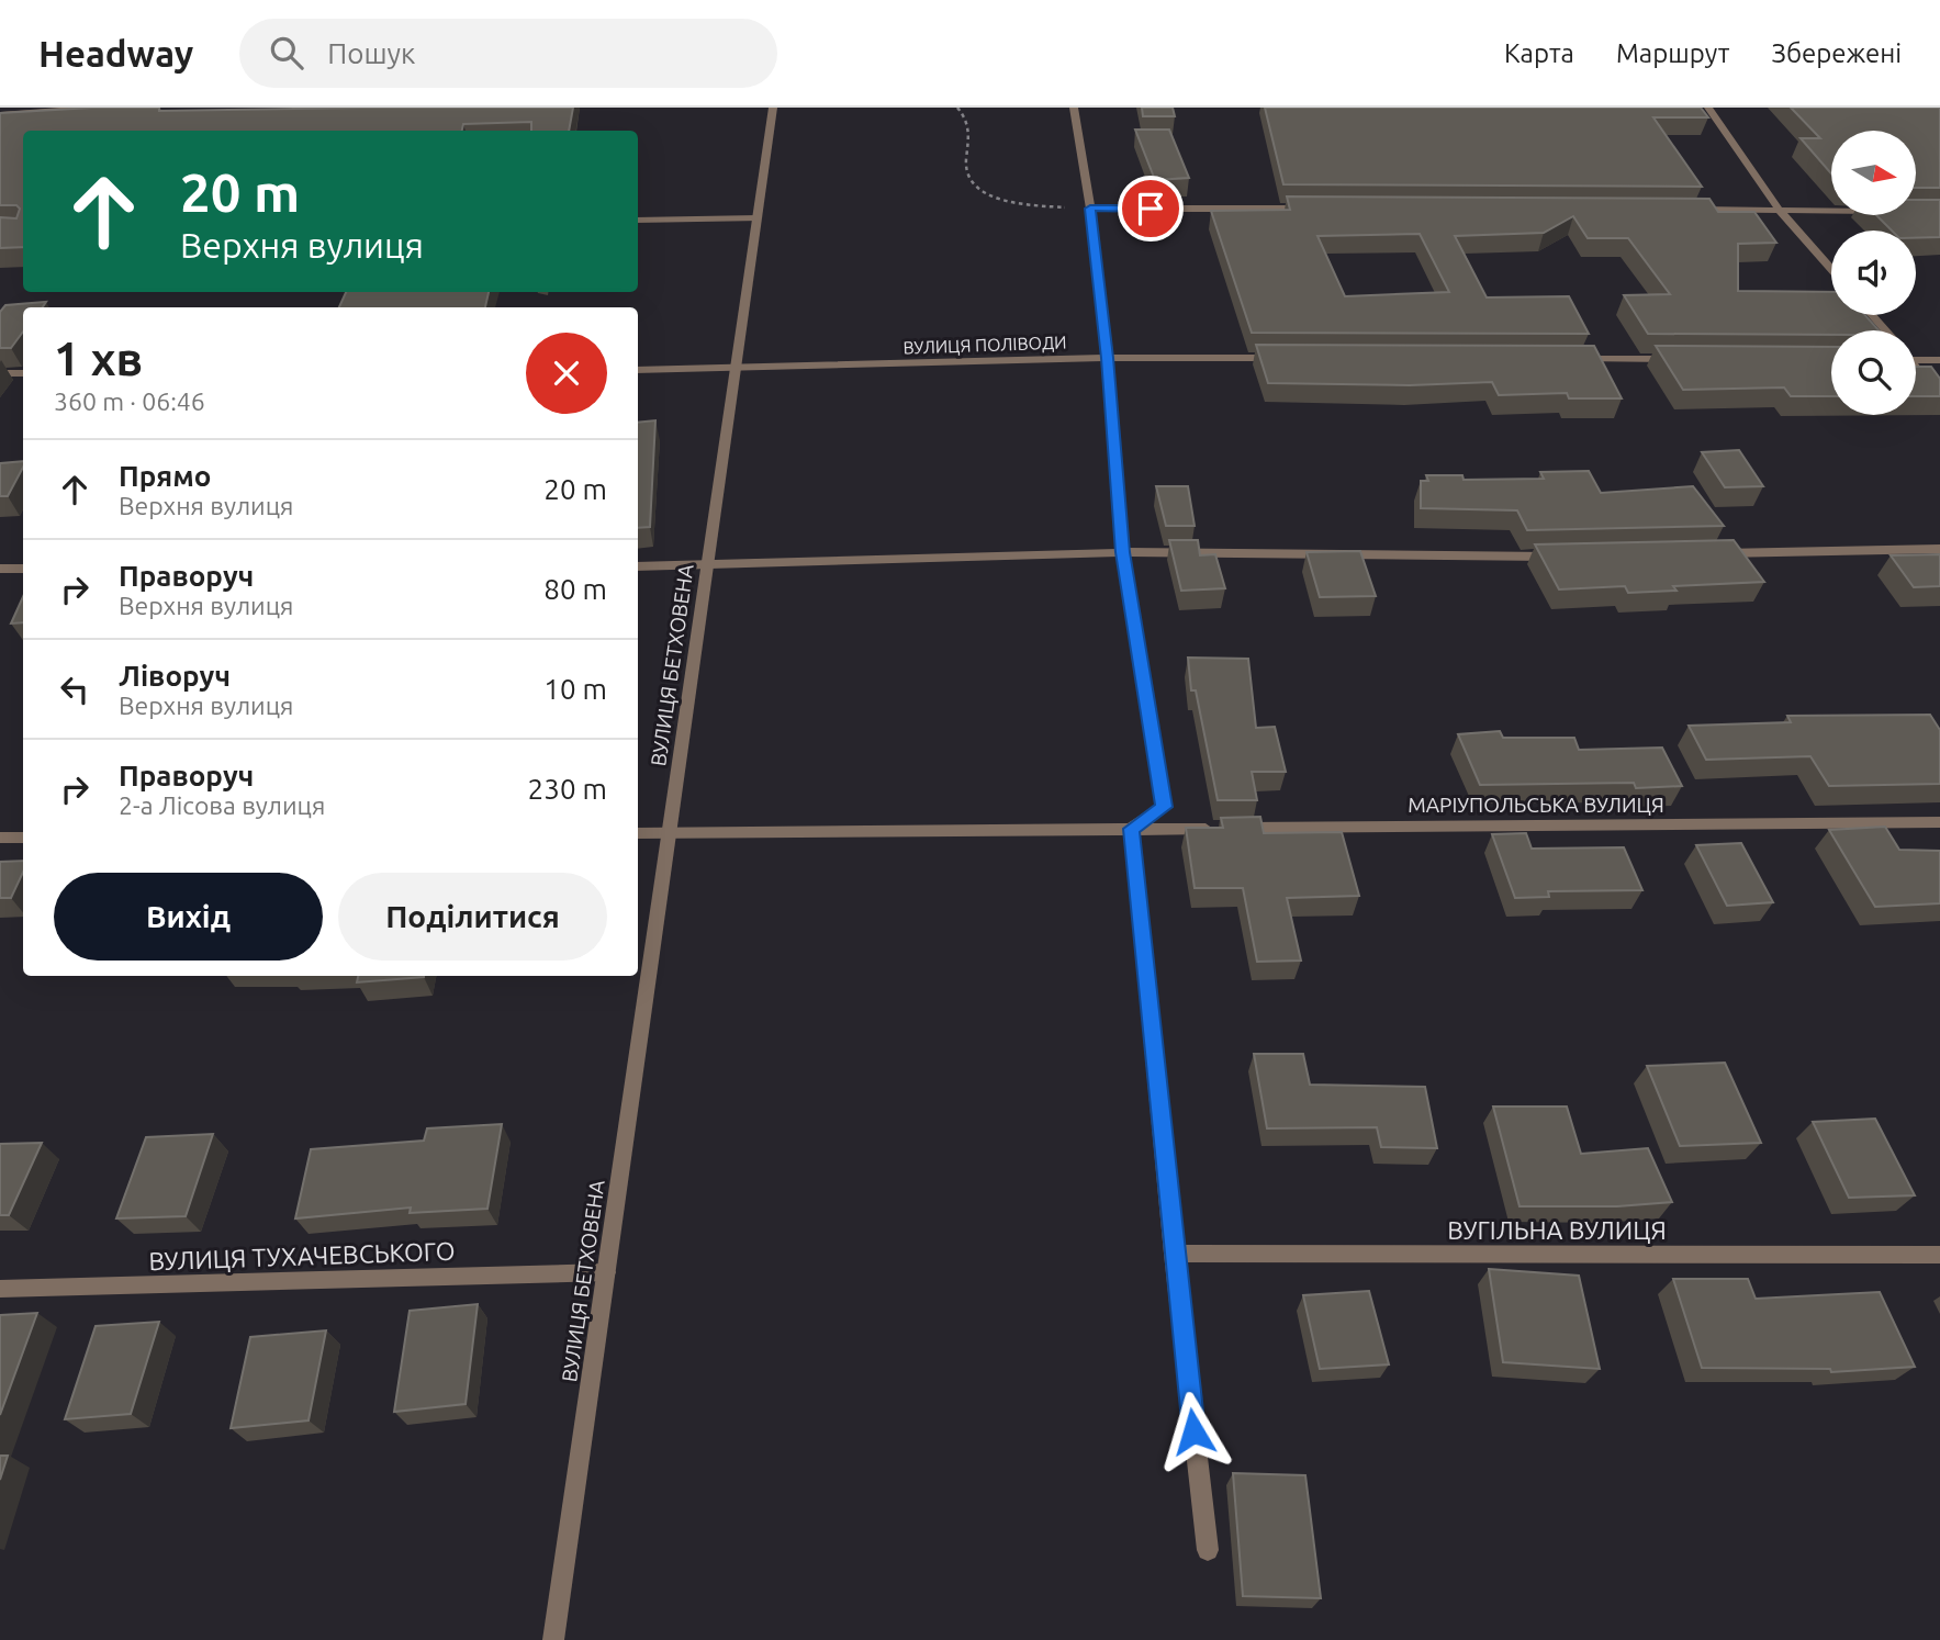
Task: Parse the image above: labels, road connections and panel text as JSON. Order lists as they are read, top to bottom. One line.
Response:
{"streets":{"street":["ВУЛИЦЯ ПОЛІВОДИ","ВУЛИЦЯ БЕТХОВЕНА","МАРІУПОЛЬСЬКА ВУЛИЦЯ","ВУГІЛЬНА ВУЛИЦЯ","ВУЛИЦЯ ТУХАЧЕВСЬКОГО"]},"crossings":[["ВУЛИЦЯ ПОЛІВОДИ","ВУЛИЦЯ БЕТХОВЕНА"],["ВУЛИЦЯ БЕТХОВЕНА","МАРІУПОЛЬСЬКА ВУЛИЦЯ"],["ВУЛИЦЯ БЕТХОВЕНА","ВУЛИЦЯ ТУХАЧЕВСЬКОГО"]],"north":"right","page":{"header":"Headway","search":"Пошук","nav":["Карта","Маршрут","Збережені"],"turn":["20 m","Верхня вулиця"],"heading":["1 хв","360 m · 06:46"],"list":[{"name":"Прямо","note":"Верхня вулиця","value":"20 m"},{"name":"Праворуч","note":"Верхня вулиця","value":"80 m"},{"name":"Ліворуч","note":"Верхня вулиця","value":"10 m"},{"name":"Праворуч","note":"2-а Лісова вулиця","value":"230 m"}],"buttons":["Вихід","Поділитися"]}}
